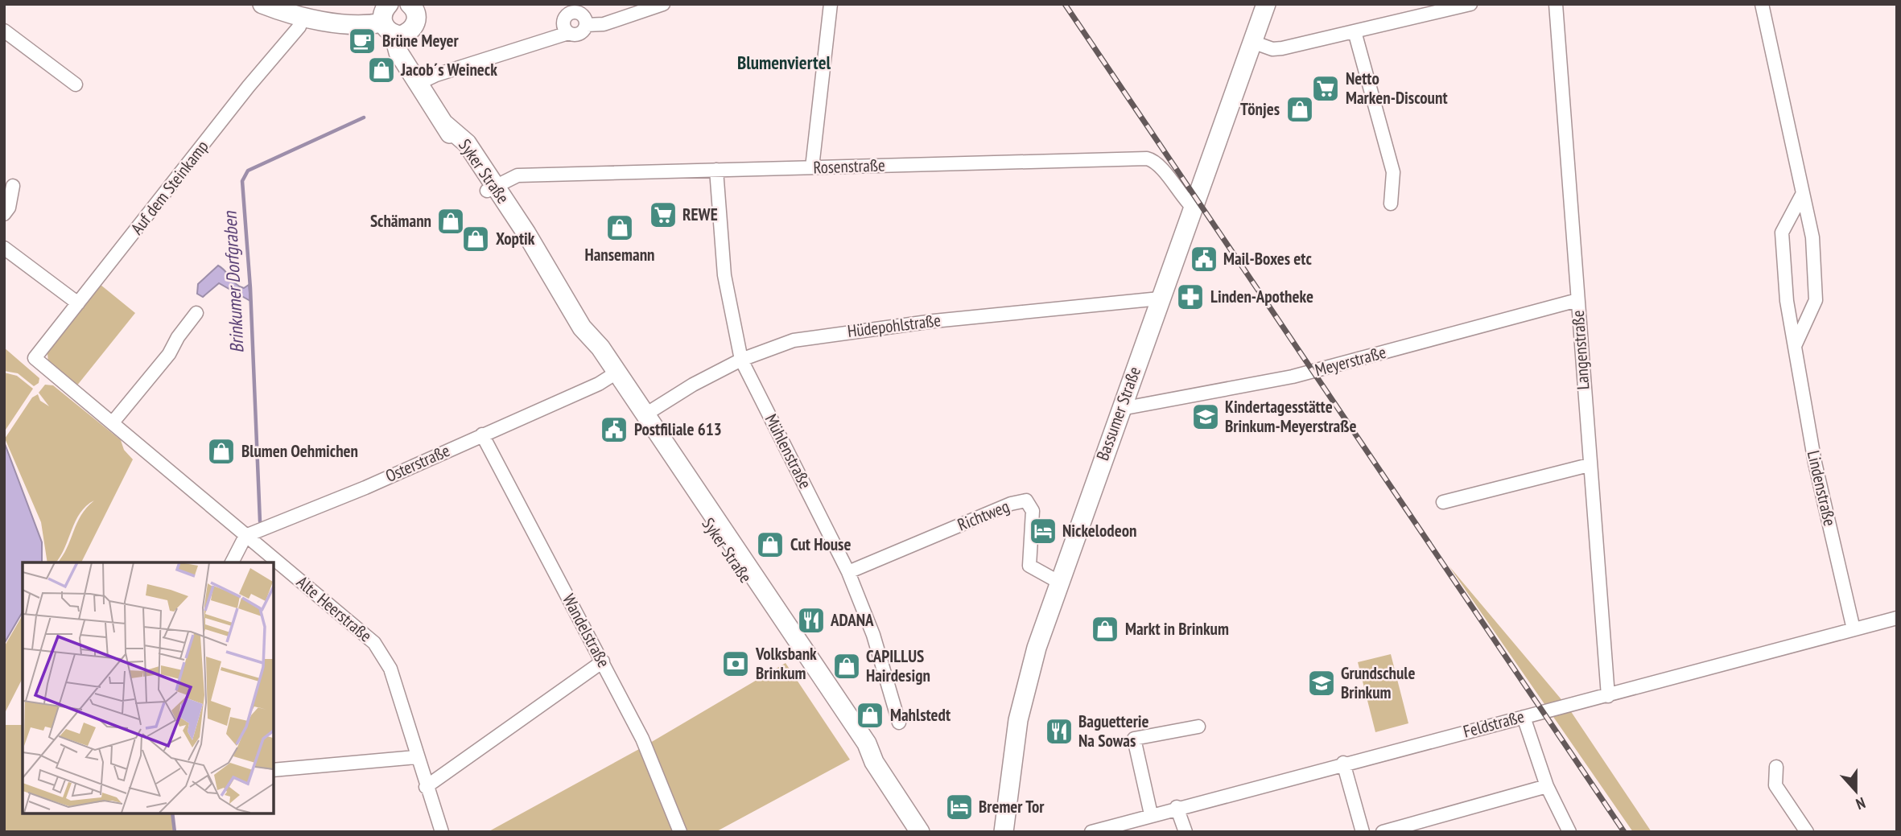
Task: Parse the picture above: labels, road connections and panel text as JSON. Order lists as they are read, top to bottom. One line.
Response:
{"streets":{"street":["Rosenstraße","Syker Straße","Auf dem Steinkamp","Hüdepohlstraße","Langenstraße","Meyerstraße","Bassumer Straße","Mühlenstraße","Osterstraße","Lindenstraße","Richtweg","Alte Heerstraße","Wandelstraße","Feldstraße"]},"crossings":[["Rosenstraße","Syker Straße"],["Rosenstraße","Bassumer Straße"],["Rosenstraße","Mühlenstraße"],["Syker Straße","Hüdepohlstraße"],["Syker Straße","Osterstraße"],["Auf dem Steinkamp","Alte Heerstraße"],["Hüdepohlstraße","Bassumer Straße"],["Hüdepohlstraße","Mühlenstraße"],["Langenstraße","Meyerstraße"],["Langenstraße","Feldstraße"],["Meyerstraße","Bassumer Straße"],["Bassumer Straße","Richtweg"],["Mühlenstraße","Richtweg"],["Osterstraße","Alte Heerstraße"],["Osterstraße","Wandelstraße"],["Lindenstraße","Feldstraße"]],"districts":["Blumenviertel"],"water":["Brinkumer Dorfgraben"],"places":{"cafe":["Brüne Meyer"],"shop":["Jacob´s Weineck","Tönjes","Schämann","Hansemann","Xoptik","Blumen Oehmichen","Cut House","Markt in Brinkum","CAPILLUS Hairdesign","Mahlstedt"],"supermarket":["Netto Marken-Discount","REWE"],"public building":["Mail-Boxes etc","Postfiliale 613"],"pharmacy":["Linden-Apotheke"],"school or university":["Kindertagesstätte Brinkum-Meyerstraße","Grundschule Brinkum"],"hotel":["Nickelodeon","Bremer Tor"],"restaurant":["ADANA","Baguetterie Na Sowas"],"bank":["Volksbank Brinkum"]},"north":"bottom"}
